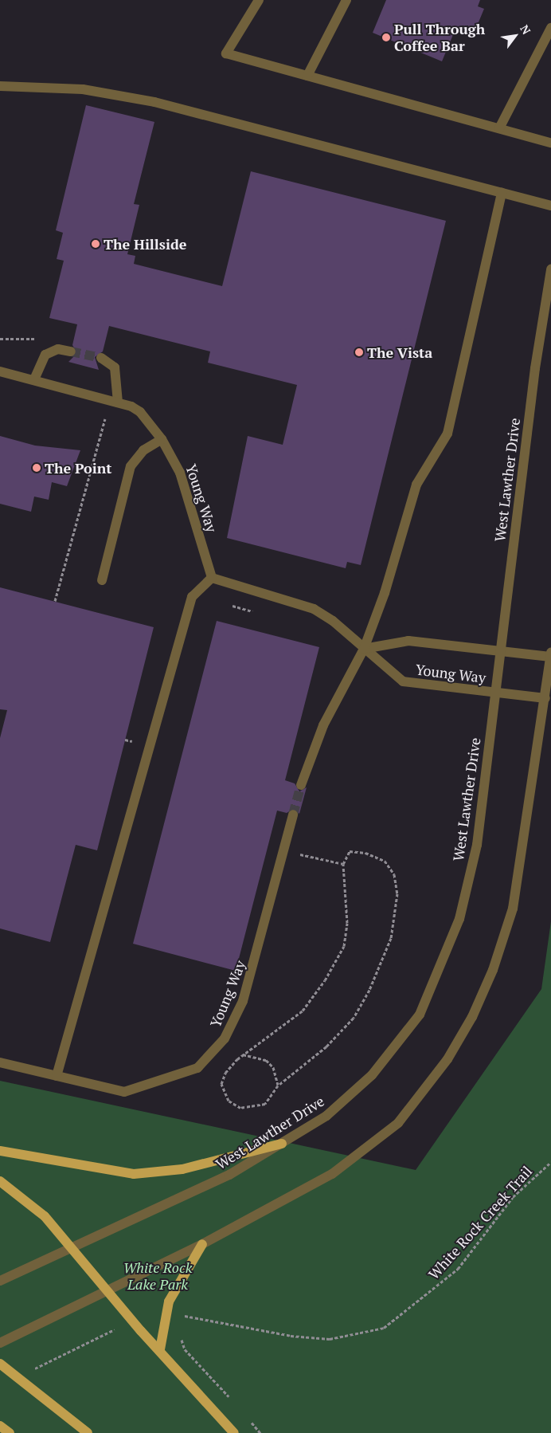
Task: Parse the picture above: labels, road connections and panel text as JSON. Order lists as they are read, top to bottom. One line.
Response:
{"streets":{"street":["West Lawther Drive","Young Way"],"path":["White Rock Creek Trail"]},"crossings":[["West Lawther Drive","Young Way"]],"parks":["White Rock Lake Park"],"places":["Pull Through Coffee Bar","The Hillside","The Vista","The Point"],"north":"top right"}
